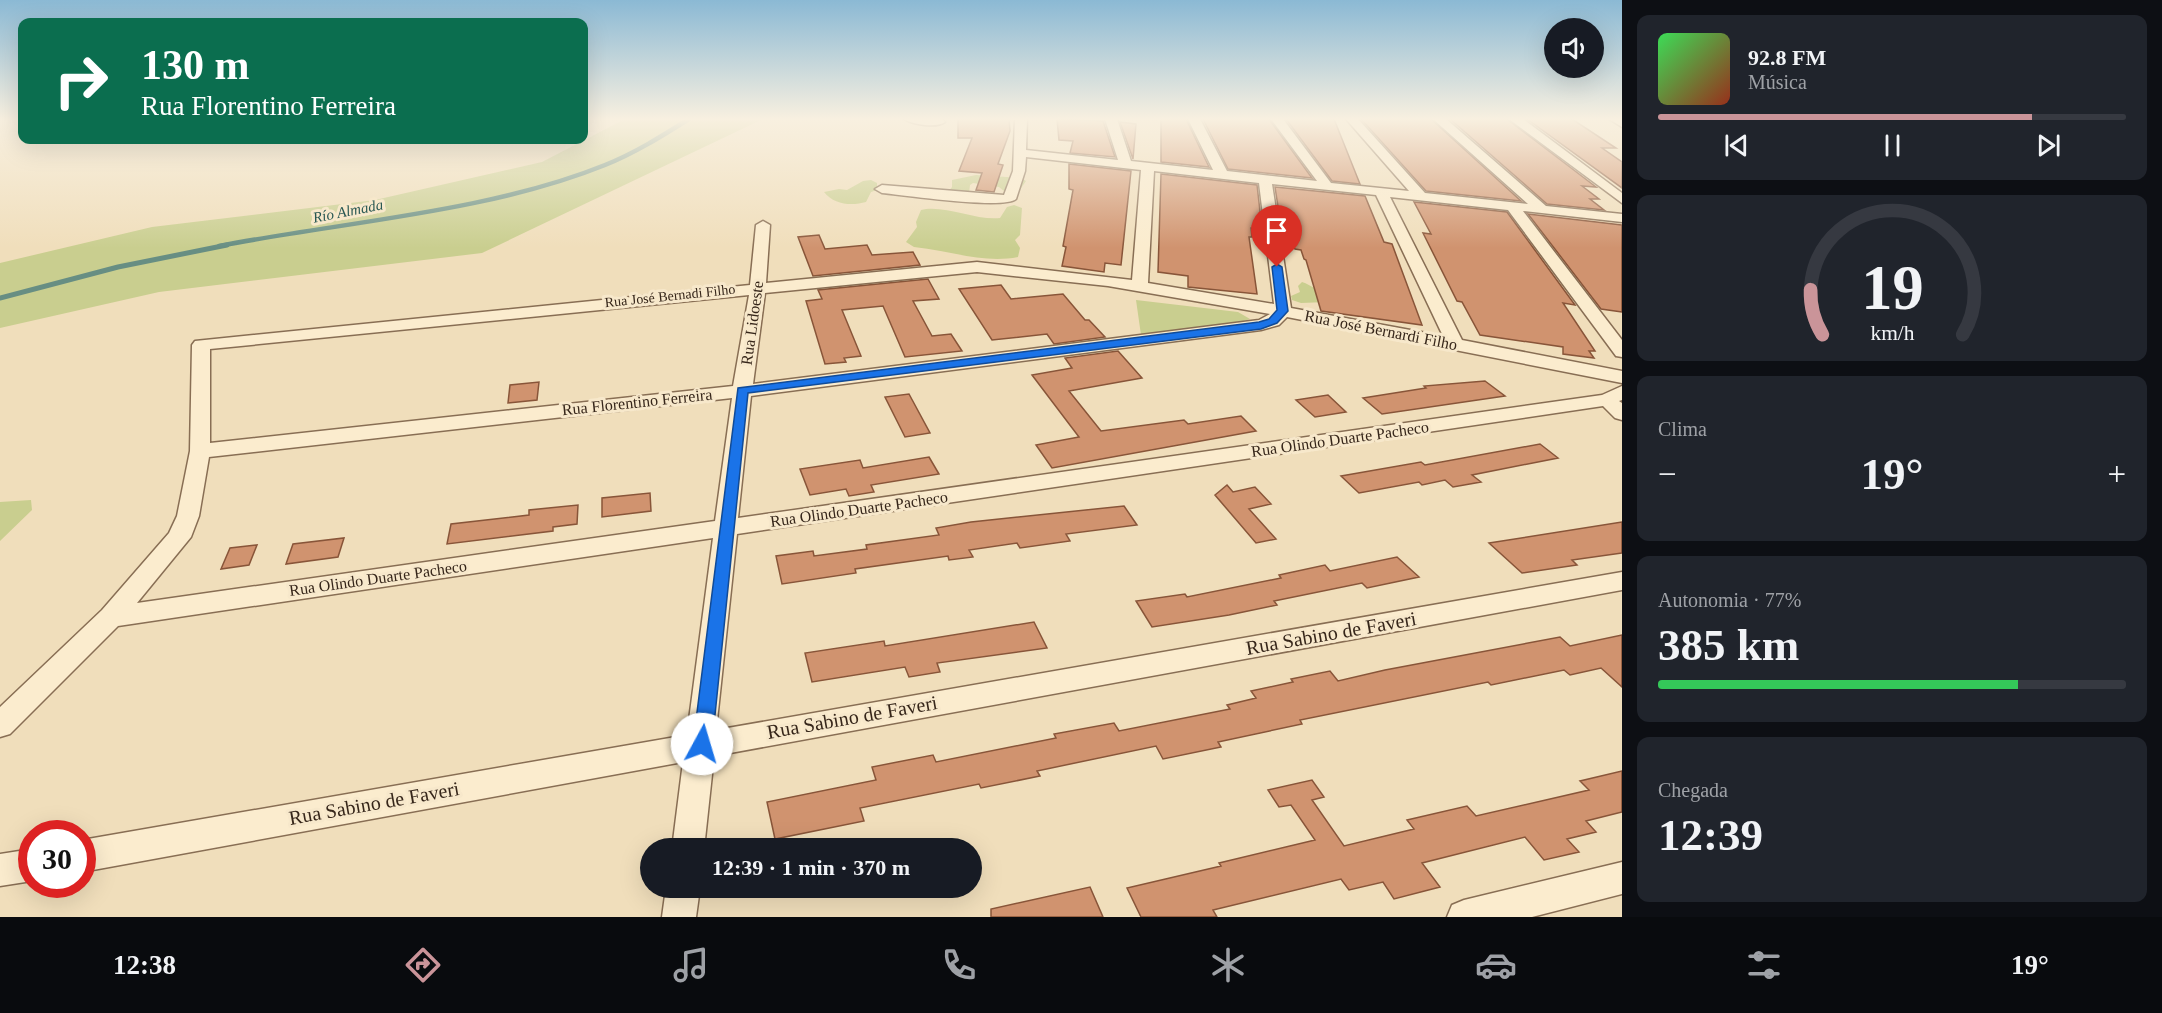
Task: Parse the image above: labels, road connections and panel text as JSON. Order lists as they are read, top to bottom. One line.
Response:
{"streets":{"street":["Rua José Bernadi Filho","Rua Lidoeste","Rua José Bernardi Filho","Rua Florentino Ferreira","Rua Olindo Duarte Pacheco","Rua Sabino de Faveri"]},"crossings":[["Rua José Bernadi Filho","Rua Lidoeste"],["Rua José Bernadi Filho","Rua José Bernardi Filho"],["Rua José Bernadi Filho","Rua Florentino Ferreira"],["Rua Lidoeste","Rua Florentino Ferreira"],["Rua Lidoeste","Rua Olindo Duarte Pacheco"],["Rua Lidoeste","Rua Sabino de Faveri"],["Rua José Bernardi Filho","Rua Florentino Ferreira"]],"water":["Río Almada"],"page":{"turn":["130 m","Rua Florentino Ferreira"],"song":["92.8 FM","Música"],"tile":["Clima",["Autonomia · 77%","385 km"],["Chegada","12:39"]],"heat":["−","19°","+"],"limit":"30","trip":"12:39 · 1 min · 370 m","tabs":["12:38","19°"],"gauge":["19","km/h"]}}
